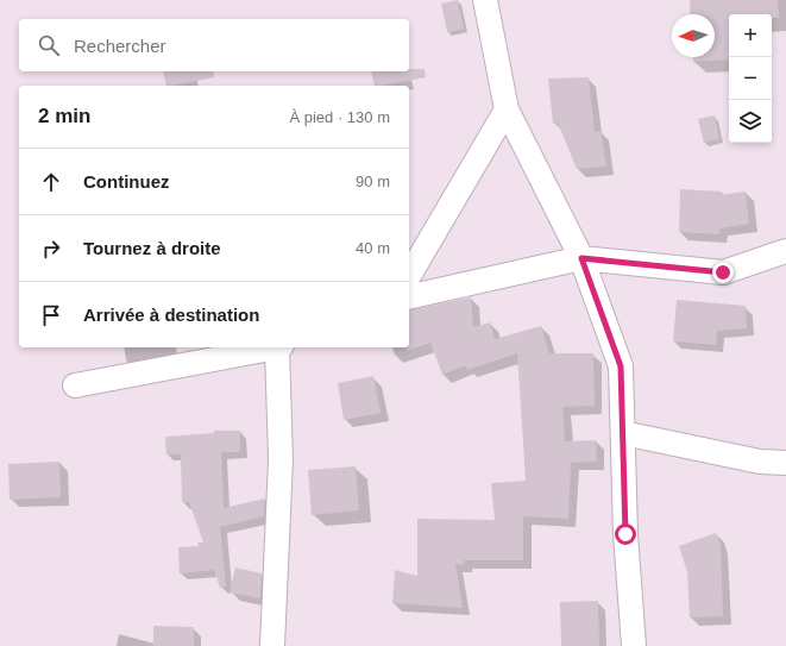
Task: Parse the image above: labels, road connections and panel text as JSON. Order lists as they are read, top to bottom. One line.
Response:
{"north":"left","page":{"map_buttons":["+","−"],"search":"Rechercher","heading":["2 min","À pied · 130 m"],"list":[["Continuez","90 m"],["Tournez à droite","40 m"],"Arrivée à destination"]}}
